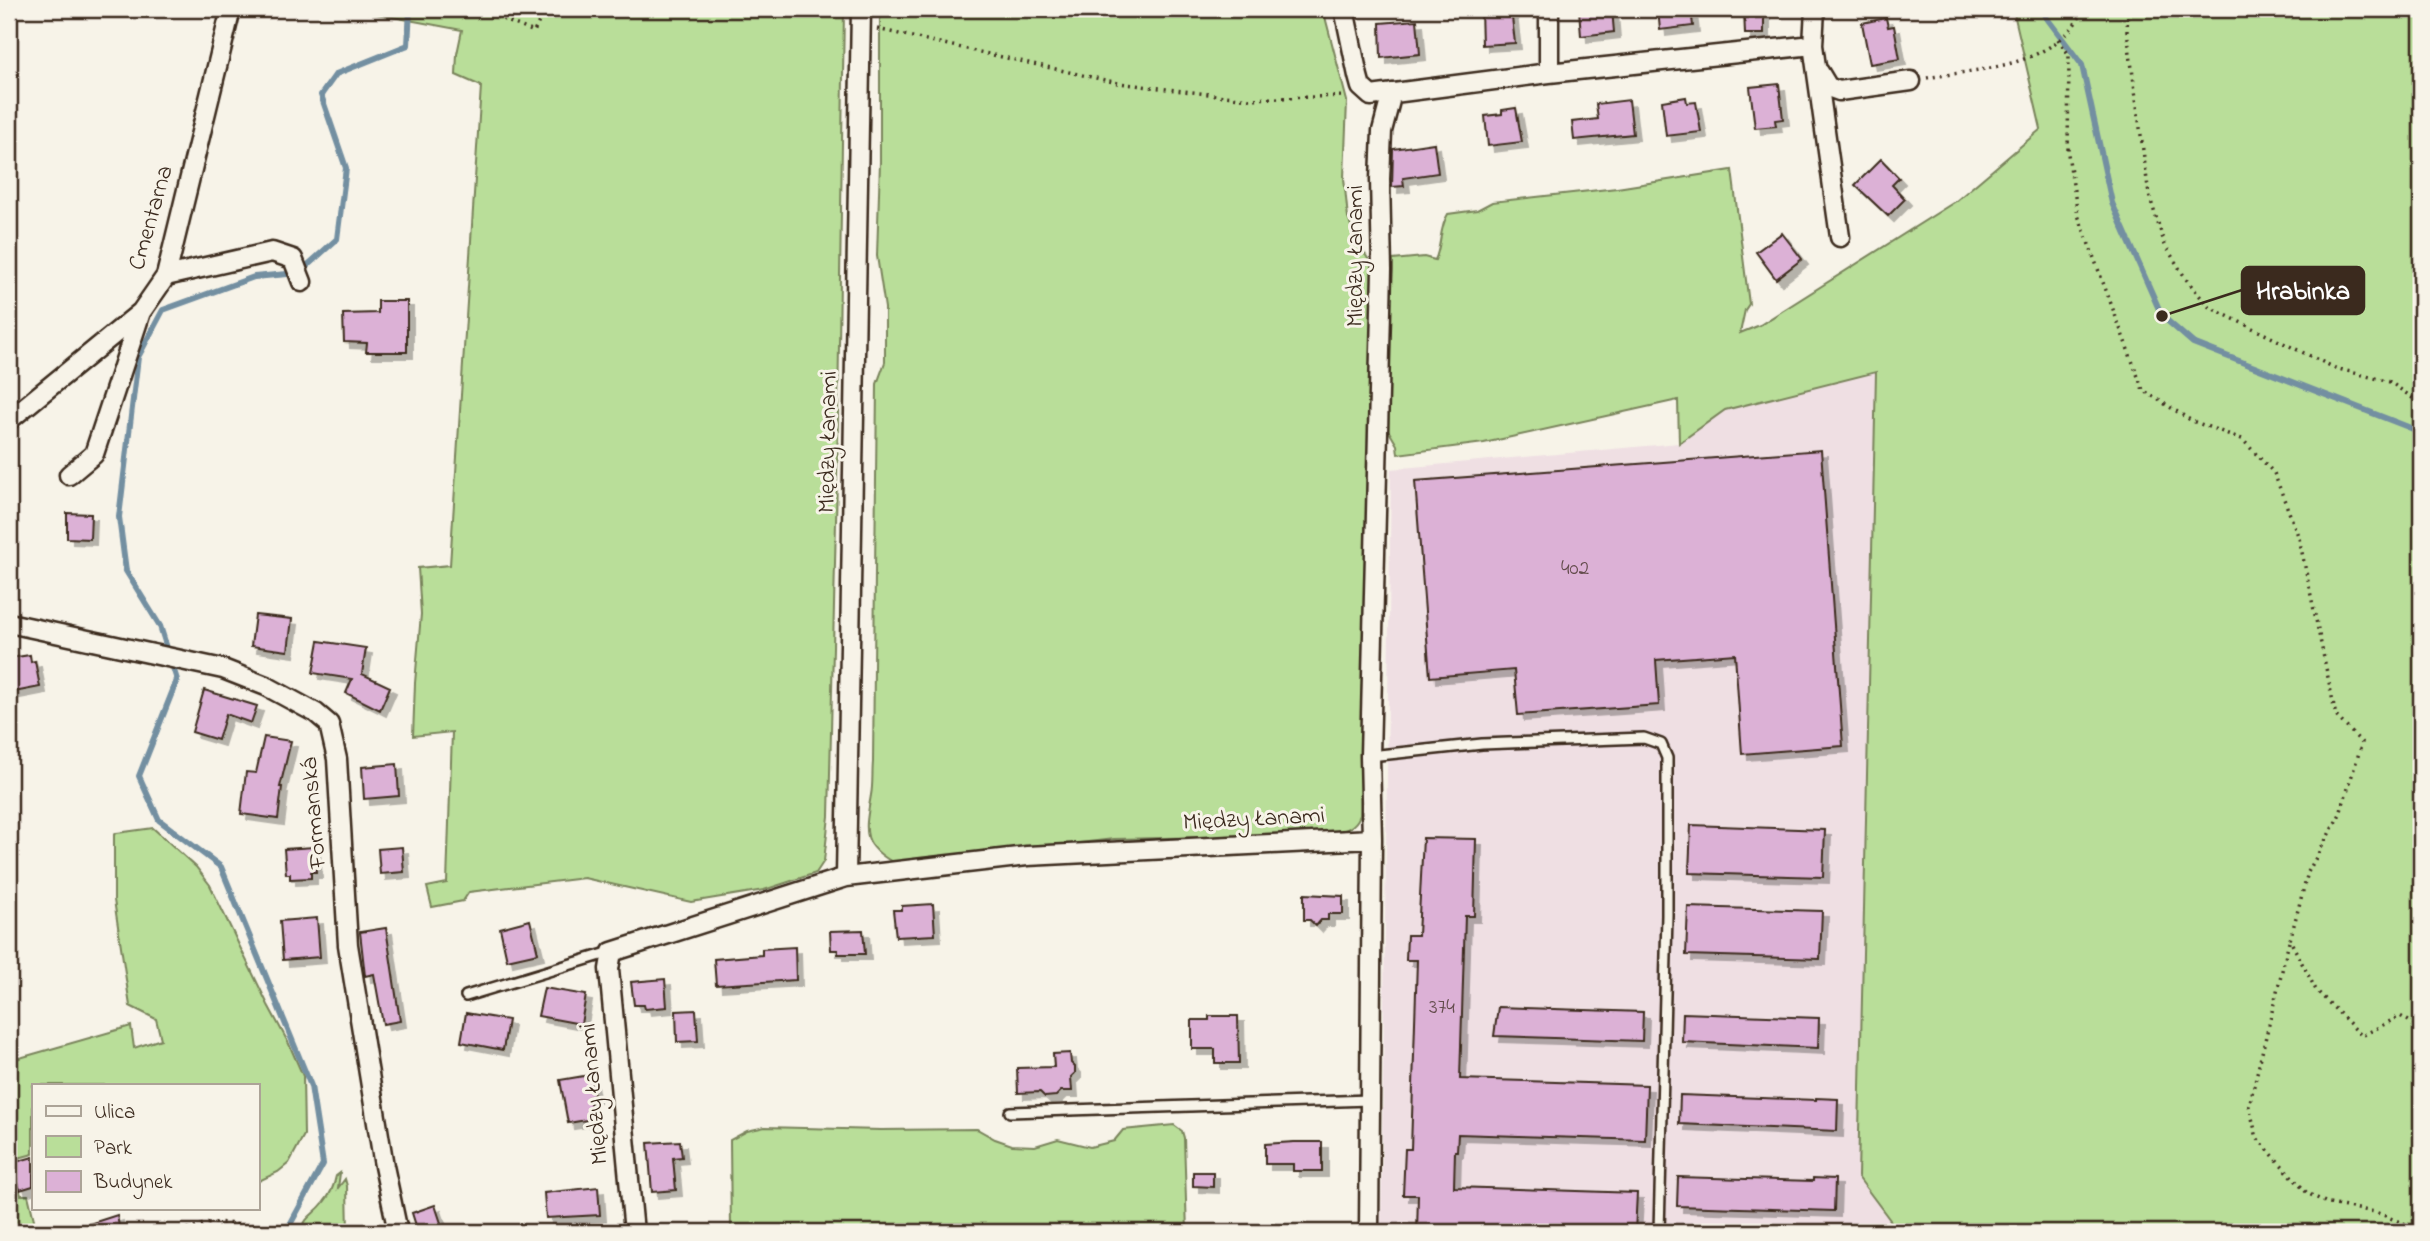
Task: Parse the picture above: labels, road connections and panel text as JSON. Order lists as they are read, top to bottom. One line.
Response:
{"streets":{"street":["Cmentarna","Między Łanami","Formanská"]},"places":["Hrabinka"],"house_numbers":["402","374"],"legend":["Ulica","Park","Budynek"]}
